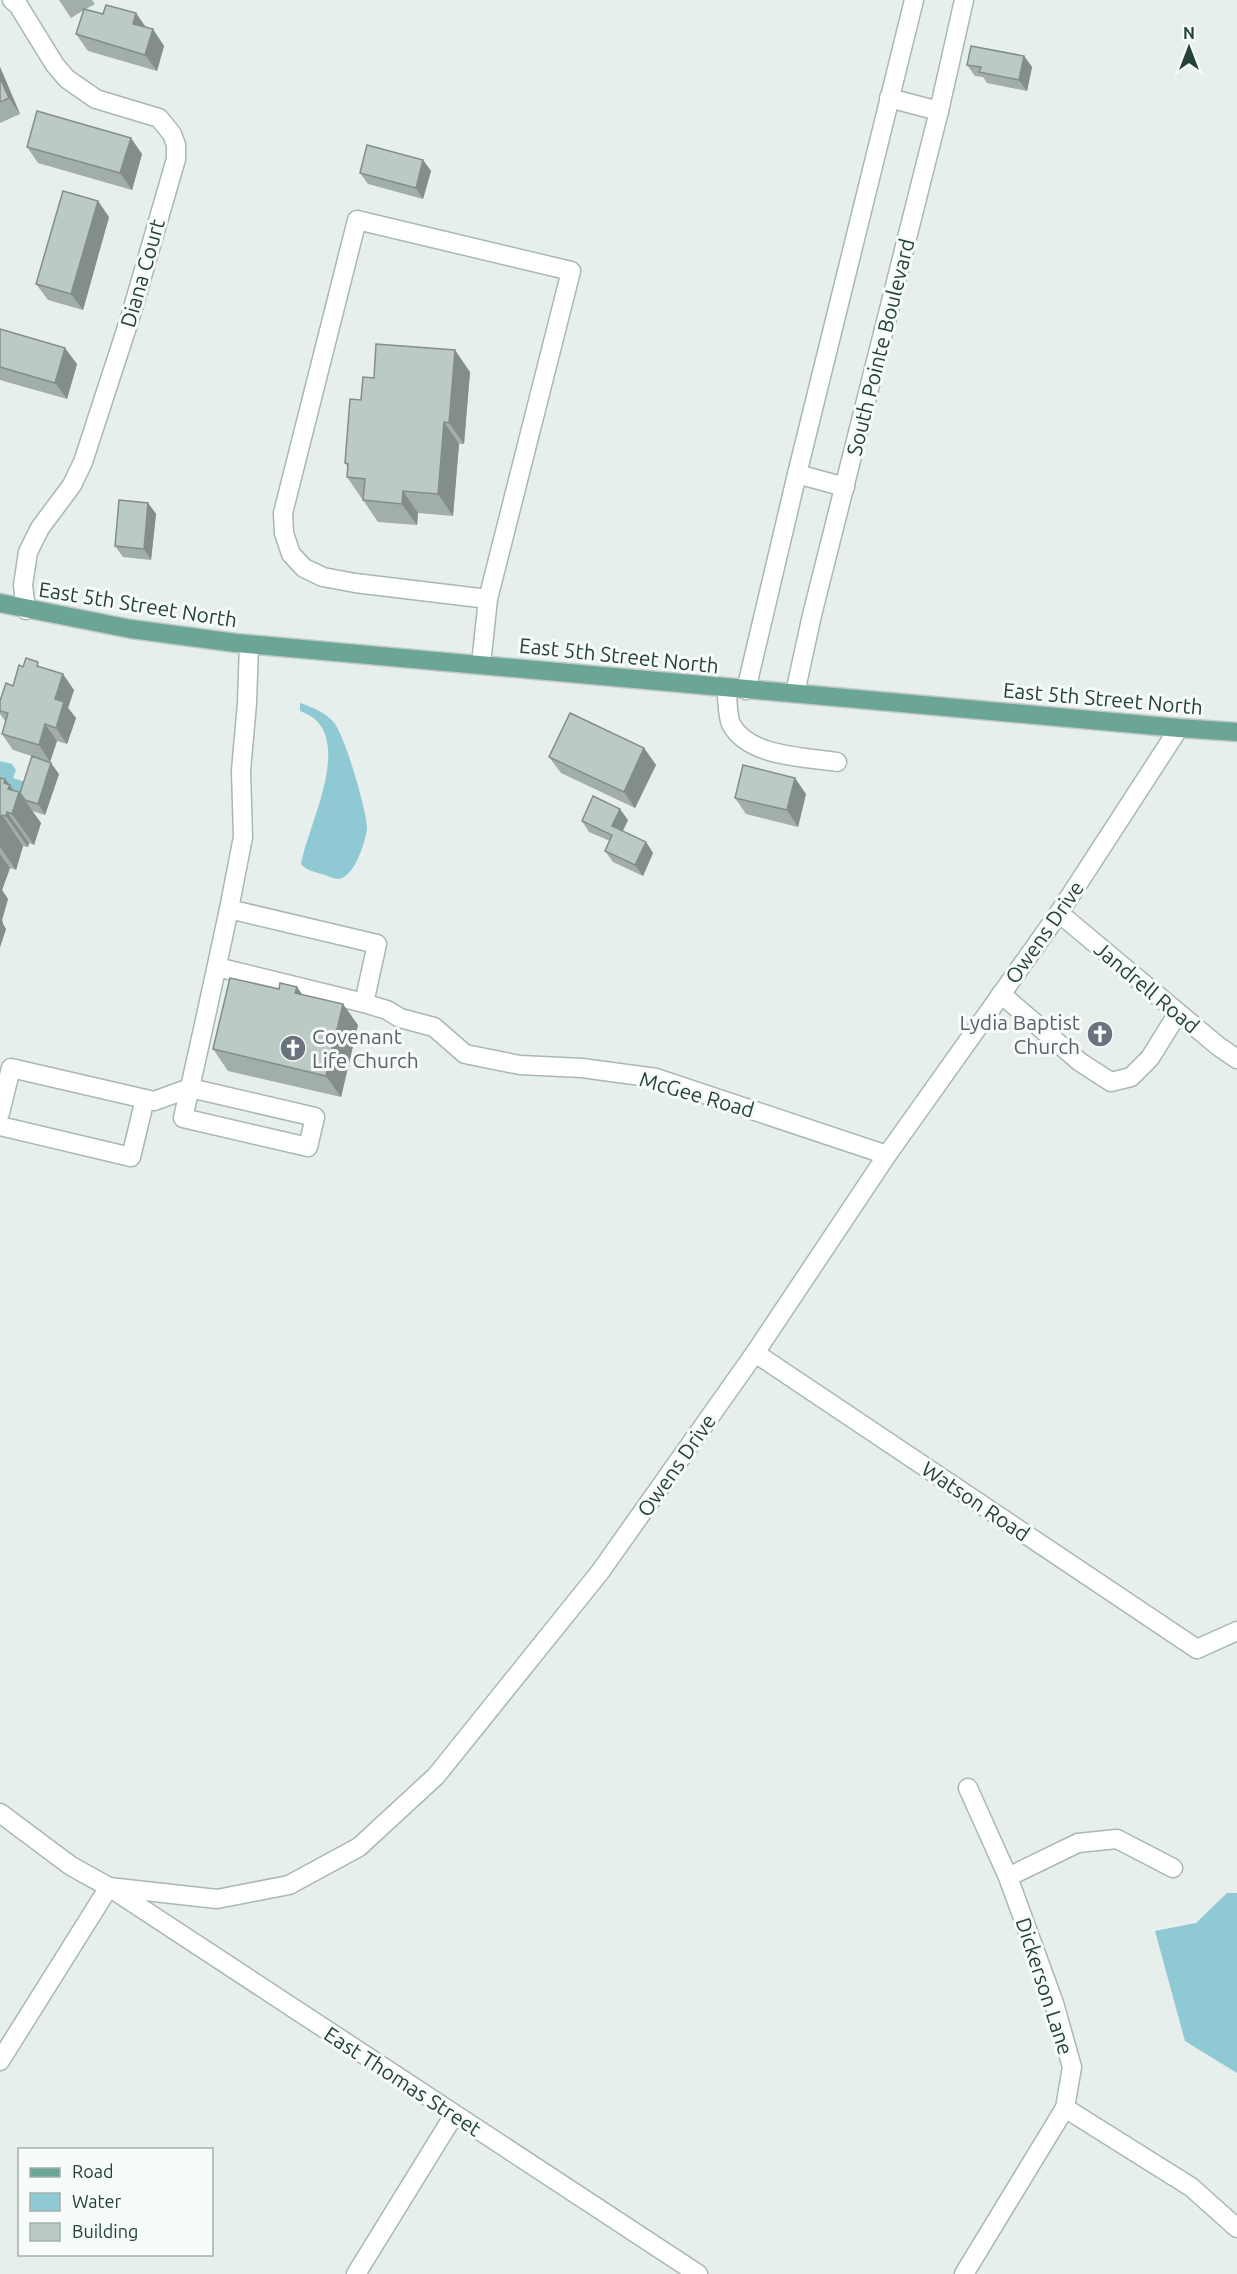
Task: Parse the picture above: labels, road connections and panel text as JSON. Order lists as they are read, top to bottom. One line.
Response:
{"streets":{"main road":["East 5th Street North"],"street":["Diana Court","South Pointe Boulevard","Owens Drive","Jandrell Road","McGee Road","Watson Road","Dickerson Lane","East Thomas Street"]},"crossings":[["Diana Court","East 5th Street North"],["South Pointe Boulevard","East 5th Street North"],["East 5th Street North","Owens Drive"],["Owens Drive","Jandrell Road"],["Owens Drive","McGee Road"],["Owens Drive","Watson Road"],["Owens Drive","East Thomas Street"]],"places":{"church":["Lydia Baptist Church","Covenant Life Church"]},"legend":["Road","Water","Building"],"north":"top"}
